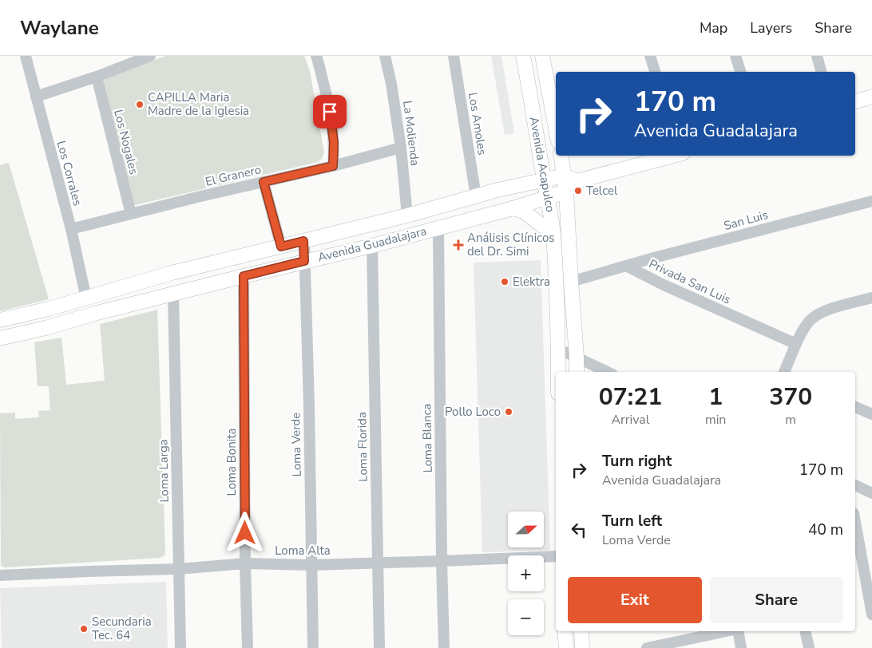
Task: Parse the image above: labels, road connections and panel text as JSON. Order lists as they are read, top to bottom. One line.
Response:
{"streets":{"main road":["Avenida Acapulco","Avenida Guadalajara"],"street":["Los Amoles","La Molienda","Los Nogales","Los Corrales","El Granero","San Luis","Privada San Luis","Loma Blanca","Loma Verde","Loma Florida","Loma Bonita","Loma Larga","Loma Alta"]},"crossings":[["Los Amoles","Avenida Guadalajara"],["La Molienda","El Granero"],["La Molienda","Avenida Guadalajara"],["Los Nogales","El Granero"],["Avenida Acapulco","Avenida Guadalajara"],["Los Corrales","El Granero"],["Los Corrales","Avenida Guadalajara"],["San Luis","Privada San Luis"],["Avenida Guadalajara","Loma Blanca"],["Avenida Guadalajara","Loma Verde"],["Avenida Guadalajara","Loma Florida"],["Avenida Guadalajara","Loma Bonita"],["Avenida Guadalajara","Loma Larga"],["Loma Blanca","Loma Alta"],["Loma Verde","Loma Alta"],["Loma Florida","Loma Alta"],["Loma Bonita","Loma Alta"],["Loma Larga","Loma Alta"]],"places":{"other":["CAPILLA Maria Madre de la Iglesia","Telcel","Elektra","Pollo Loco","Secundaria Tec. 64"],"health":["Análisis Clínicos del Dr. Simi"]},"north":"right","page":{"header":"Waylane","nav":["Map","Layers","Share"],"turn":["170 m","Avenida Guadalajara"],"eta":["07:21","Arrival","1","min","370","m"],"list":[{"name":"Turn right","note":"Avenida Guadalajara","value":"170 m"},{"name":"Turn left","note":"Loma Verde","value":"40 m"}],"map_buttons":["+","−"],"buttons":["Exit","Share"]}}
